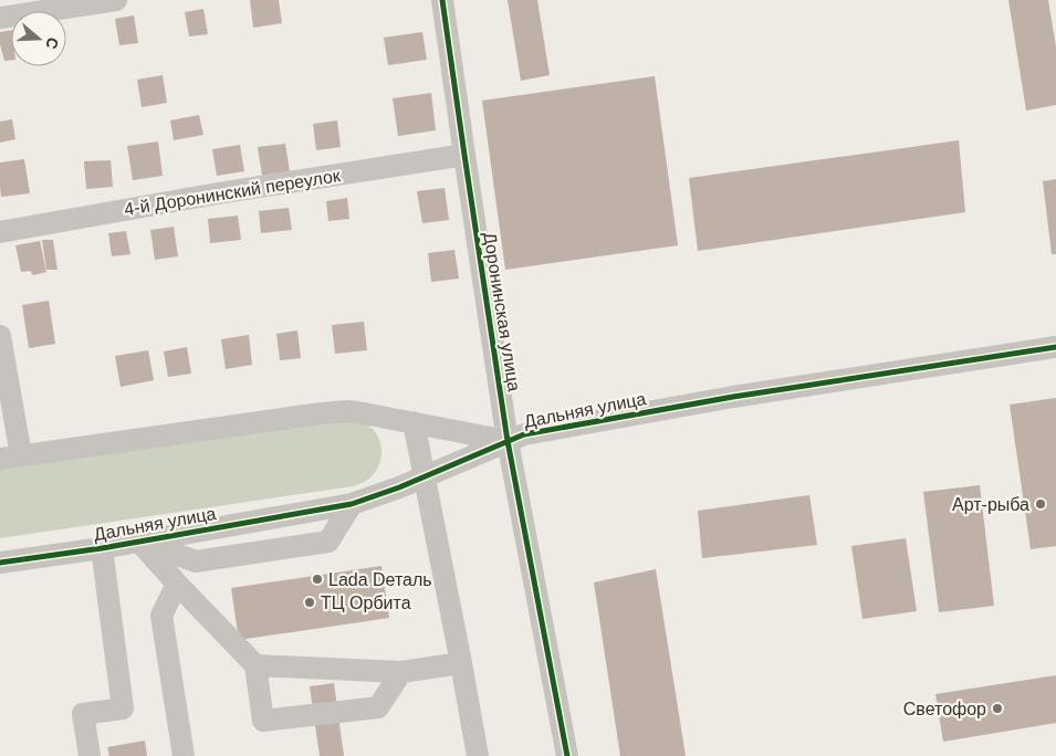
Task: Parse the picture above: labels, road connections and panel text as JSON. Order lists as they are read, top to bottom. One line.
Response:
{"streets":{"street":["4-й Доронинский переулок","Доронинская улица","Дальняя улица"]},"crossings":[["4-й Доронинский переулок","Доронинская улица"],["Доронинская улица","Дальняя улица"]],"places":["Арт-рыба","Lada Dеталь","ТЦ Орбита","Светофор"],"north":"right"}
